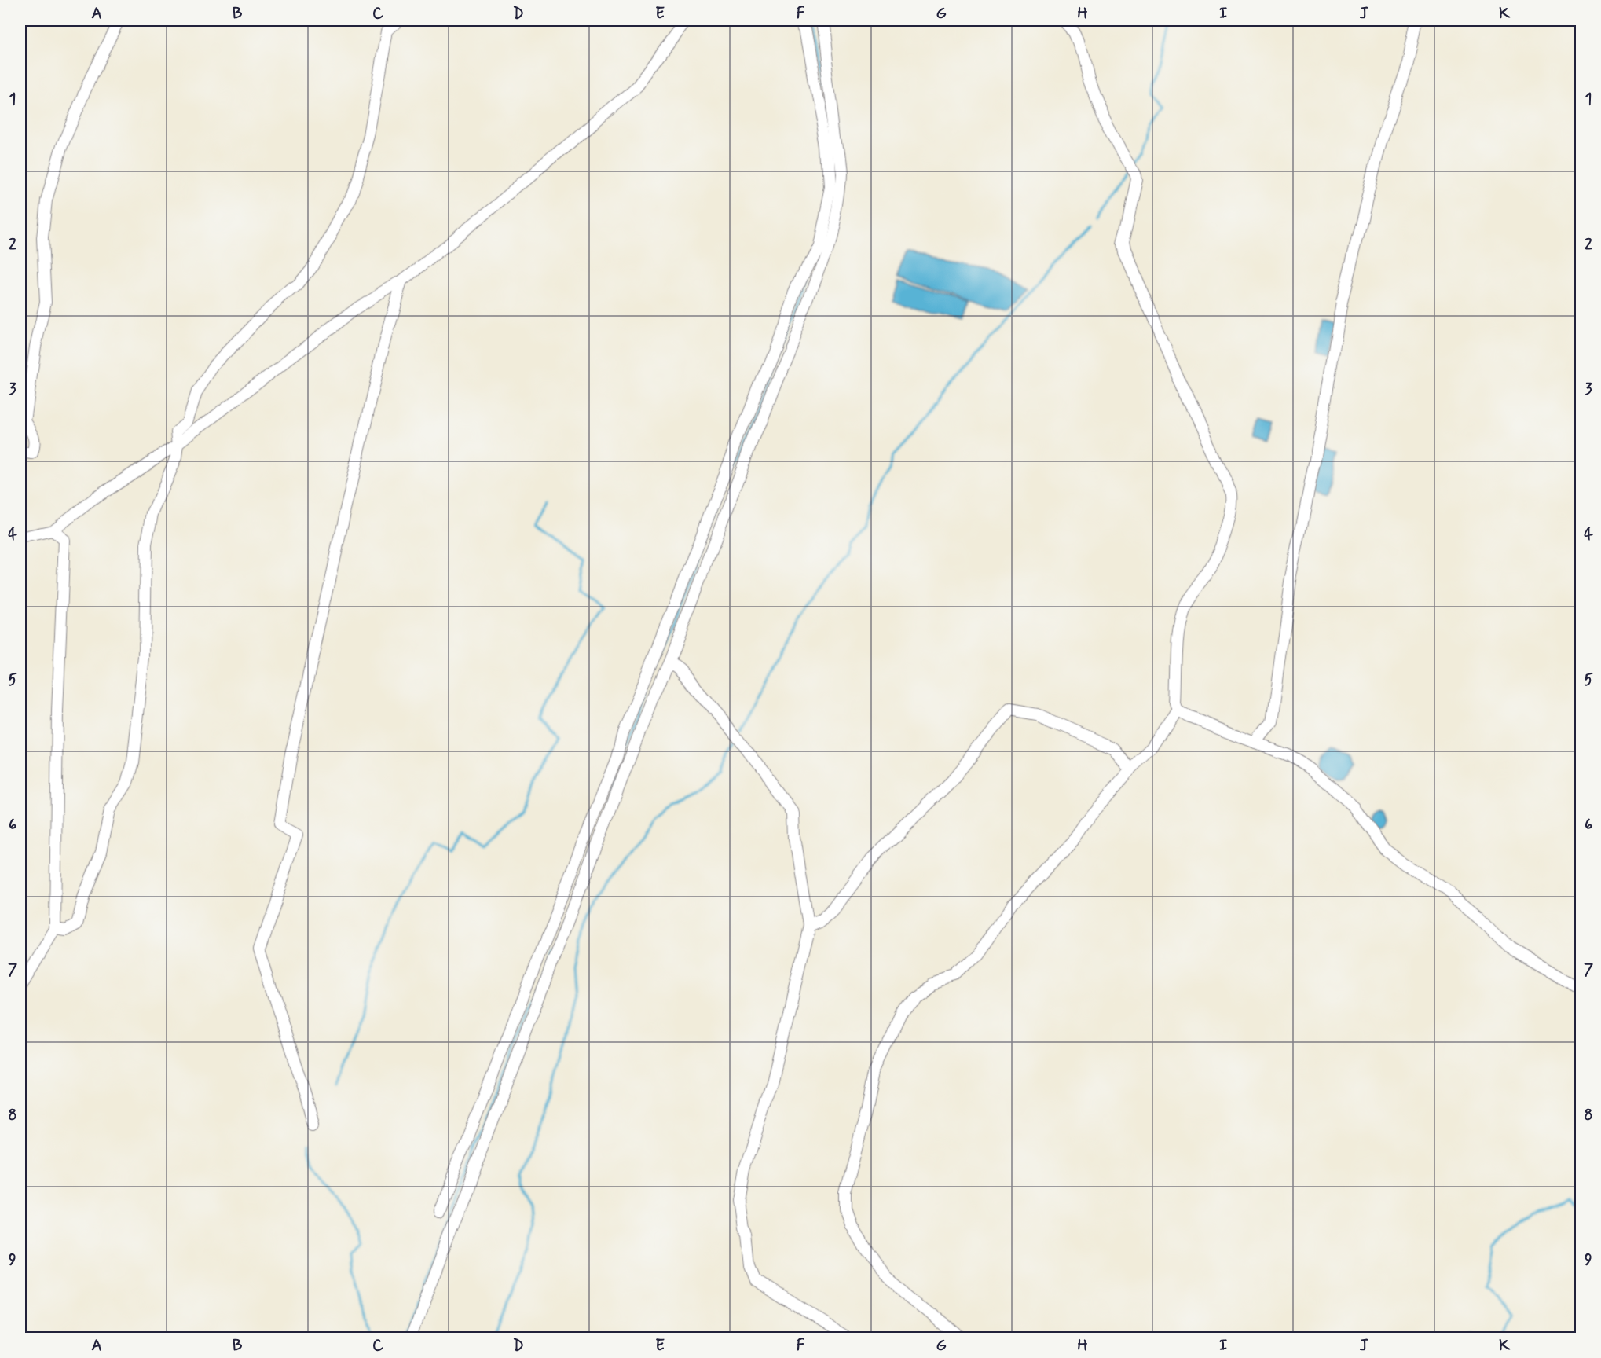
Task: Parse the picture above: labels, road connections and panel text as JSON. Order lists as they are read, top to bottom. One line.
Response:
{"grid":{"columns":["A","B","C","D","E","F","G","H","I","J","K"],"rows":["1","2","3","4","5","6","7","8","9"]}}
